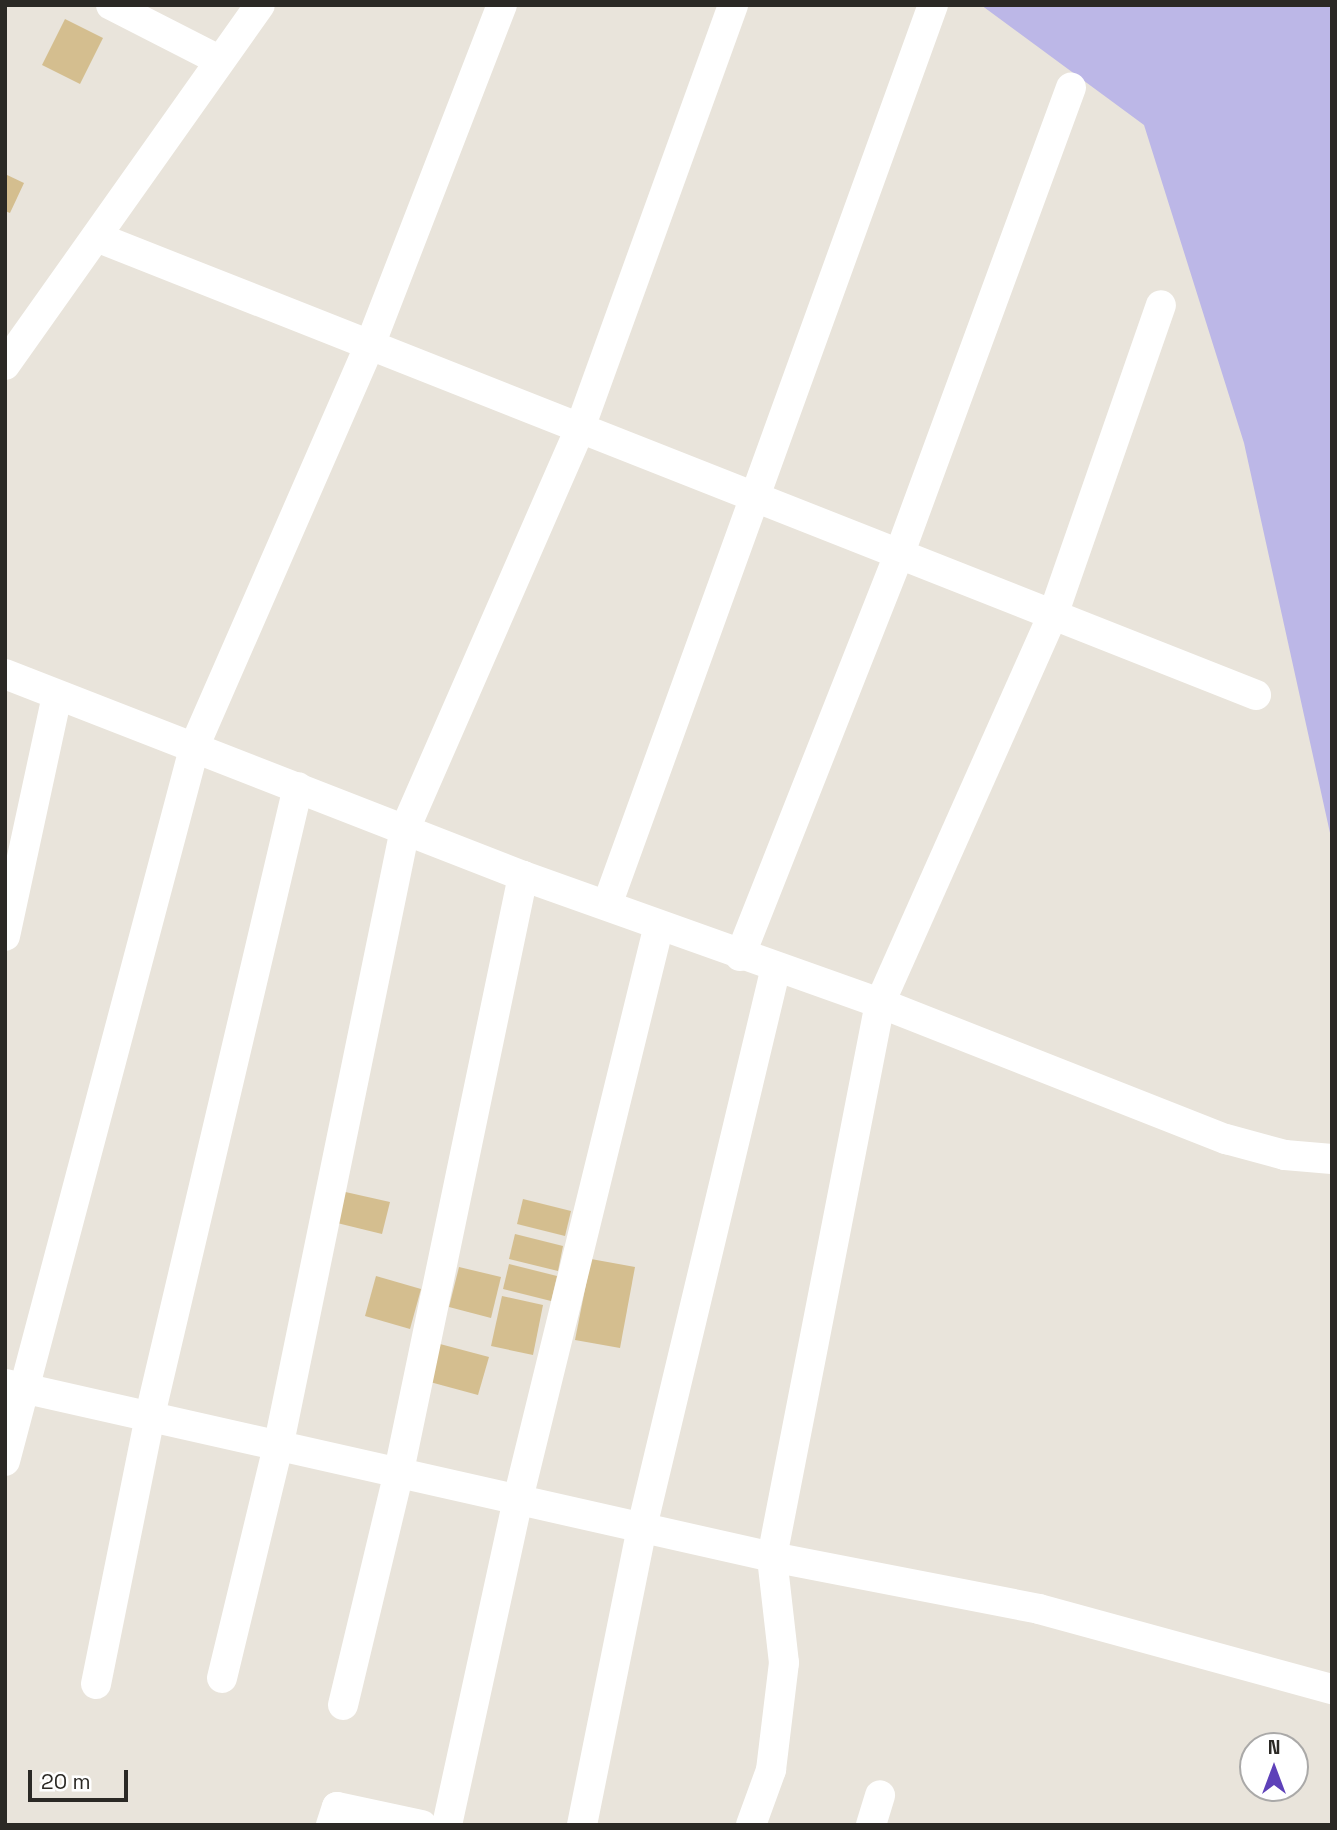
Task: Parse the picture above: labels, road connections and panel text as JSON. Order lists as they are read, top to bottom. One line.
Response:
{"scale_bar":"20 m","north":"top"}
